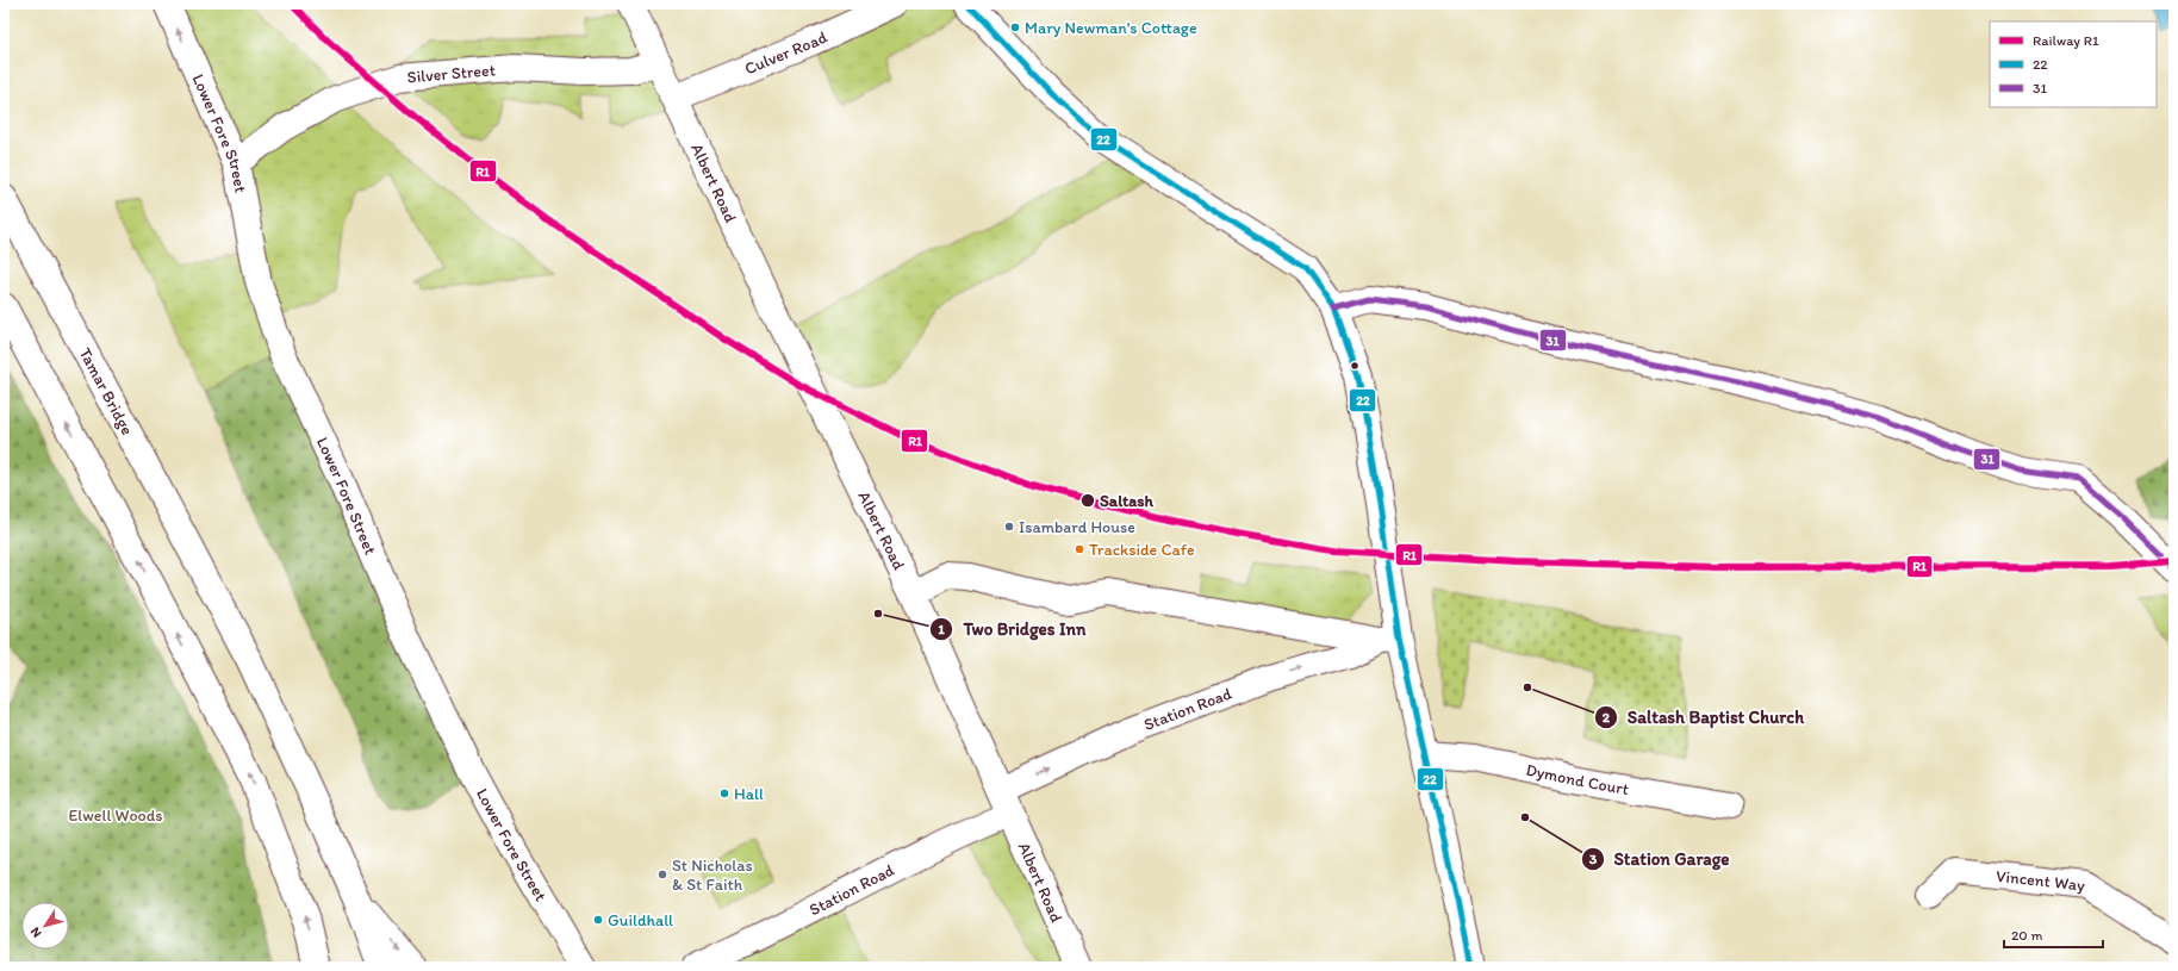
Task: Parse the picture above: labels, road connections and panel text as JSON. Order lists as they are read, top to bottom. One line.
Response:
{"streets":{"main road":["Culver Road","Silver Street","Lower Fore Street","Albert Road","Tamar Bridge","Station Road","Dymond Court","Vincent Way"]},"crossings":[["Culver Road","Albert Road"],["Silver Street","Lower Fore Street"],["Silver Street","Albert Road"],["Albert Road","Station Road"]],"one_way":["Station Road"],"parks":["Elwell Woods"],"places":["Mary Newman's Cottage","Saltash","Isambard House","Trackside Cafe","Two Bridges Inn","Saltash Baptist Church","Hall","Station Garage","St Nicholas & St Faith","Guildhall"],"lines":["rail line R1","transit line 22","transit line 31"],"legend":["Railway R1","22","31"],"scale_bar":"20 m","north":"bottom left"}
